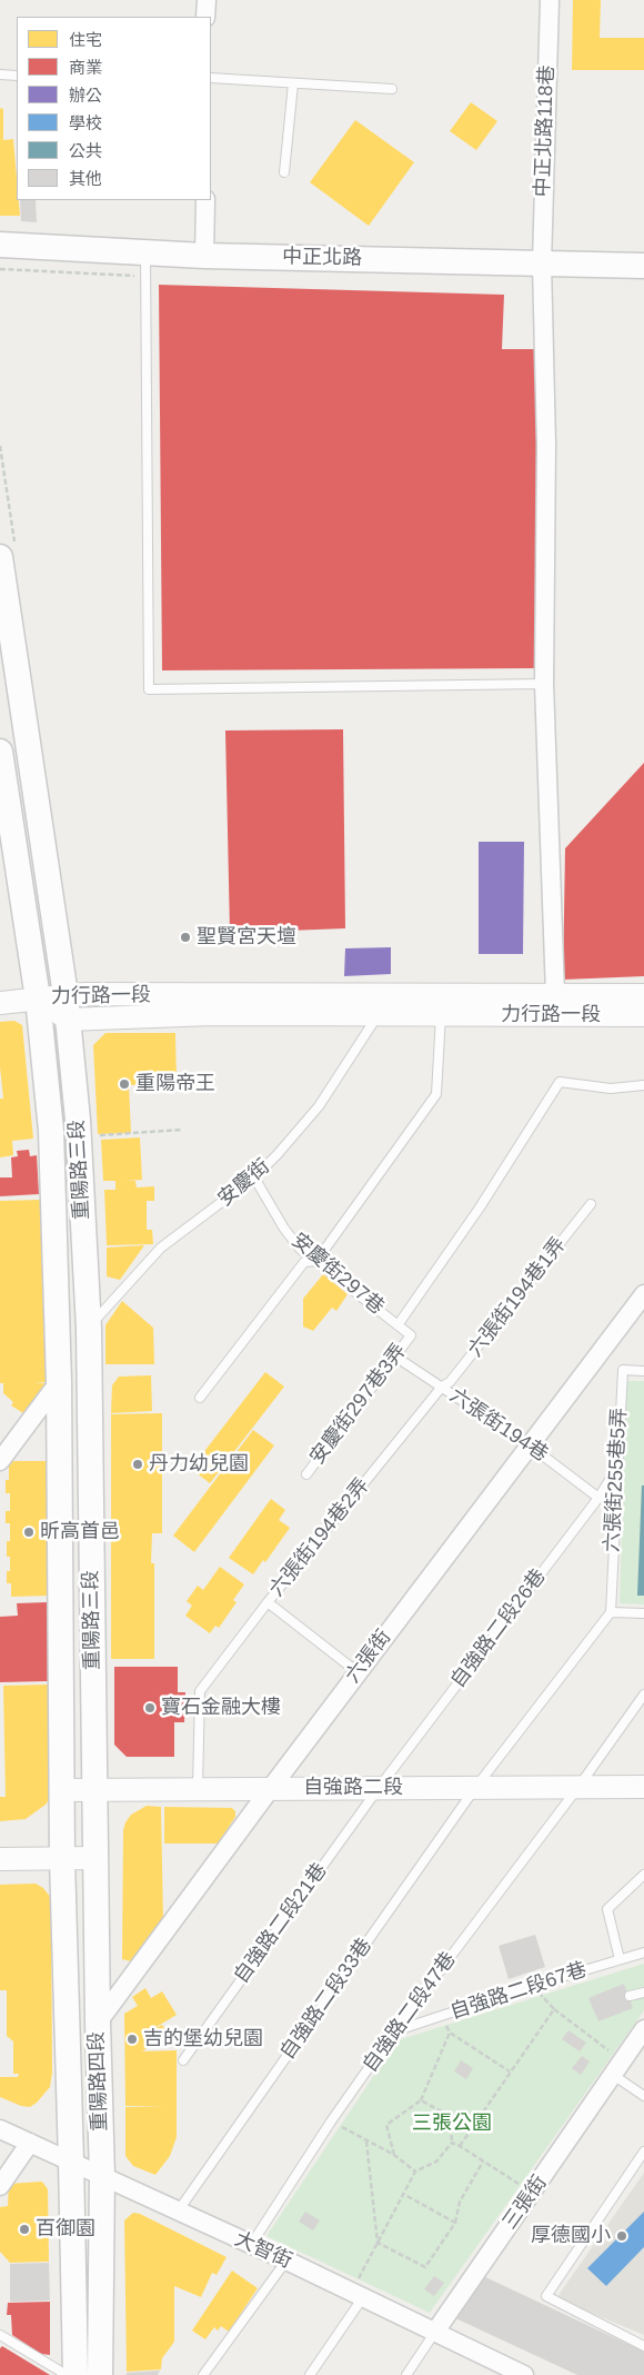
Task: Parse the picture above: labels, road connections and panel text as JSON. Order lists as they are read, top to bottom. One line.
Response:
{"streets":{"main road":["中正北路","重陽路三段","重陽路四段"],"street":["中正北路118巷","力行路一段","六張街","自強路二段","三張街","大智街"],"lane":["安慶街","安慶街297巷","六張街194巷1弄","安慶街297巷3弄","六張街194巷","六張街255巷5弄","六張街194巷2弄","自強路二段26巷","自強路二段21巷","自強路二段67巷","自強路二段33巷","自強路二段47巷"]},"crossings":[["中正北路118巷","中正北路"],["中正北路118巷","力行路一段"],["力行路一段","重陽路三段"],["力行路一段","安慶街"],["重陽路三段","安慶街"],["重陽路三段","自強路二段"],["重陽路三段","重陽路四段"],["安慶街","安慶街297巷"],["安慶街297巷","安慶街297巷3弄"],["六張街194巷1弄","六張街194巷"],["六張街194巷1弄","六張街194巷2弄"],["安慶街297巷3弄","六張街194巷"],["六張街194巷","六張街194巷2弄"],["六張街194巷","自強路二段26巷"],["六張街194巷","六張街"],["六張街255巷5弄","自強路二段26巷"],["六張街255巷5弄","自強路二段33巷"],["六張街194巷2弄","自強路二段"],["自強路二段26巷","自強路二段"],["自強路二段26巷","自強路二段21巷"],["六張街","自強路二段"],["六張街","重陽路四段"],["自強路二段","自強路二段21巷"],["自強路二段","自強路二段33巷"],["自強路二段","自強路二段47巷"],["自強路二段","重陽路四段"],["自強路二段67巷","自強路二段47巷"],["自強路二段33巷","大智街"],["自強路二段47巷","大智街"],["重陽路四段","大智街"],["三張街","大智街"]],"parks":["三張公園"],"places":["聖賢宮天壇","重陽帝王","丹力幼兒園","昕高首邑","寶石金融大樓","吉的堡幼兒園","百御園","厚德國小"],"legend":["住宅","商業","辦公","學校","公共","其他"]}
